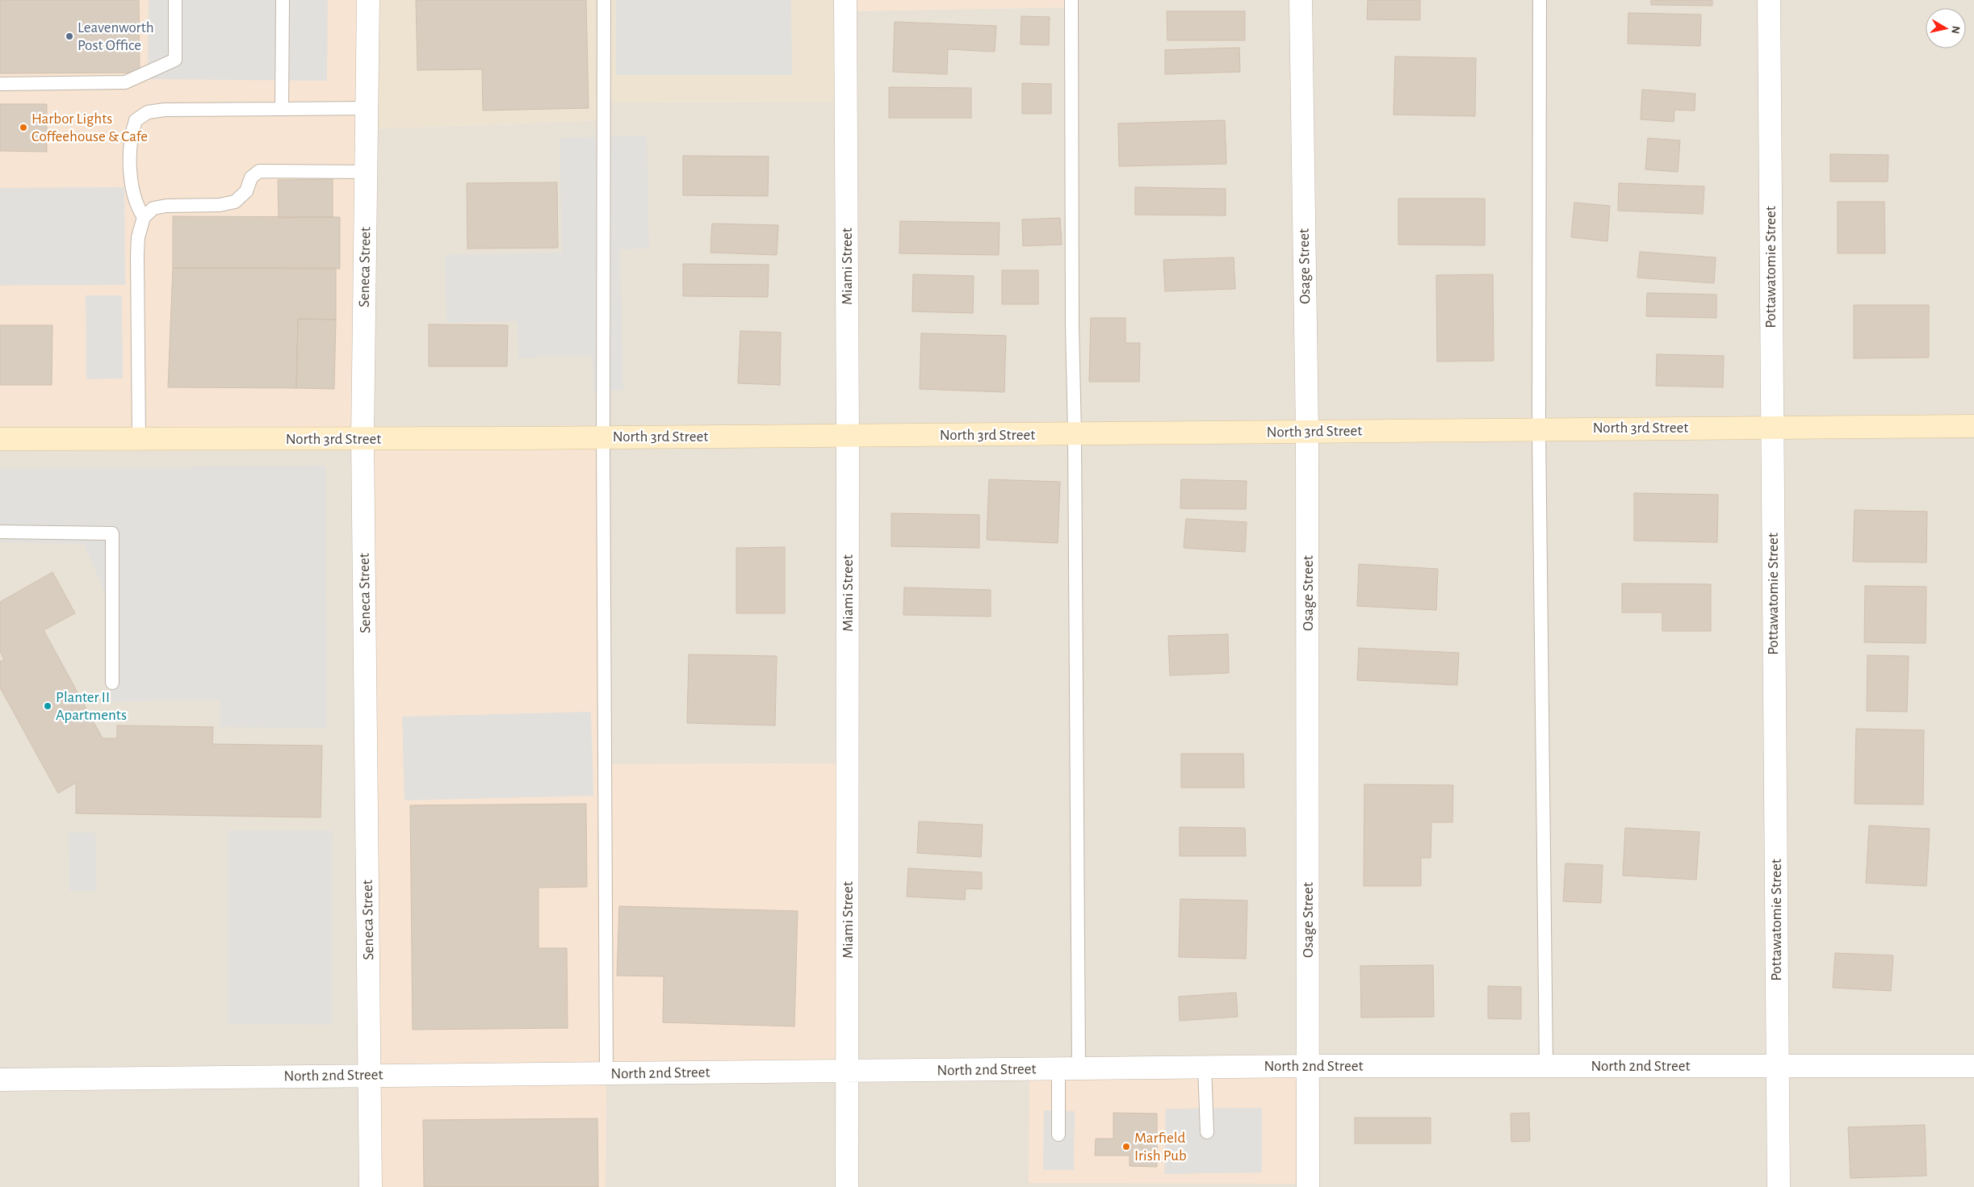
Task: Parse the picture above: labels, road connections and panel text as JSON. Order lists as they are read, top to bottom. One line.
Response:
{"streets":{"street":["Miami Street","Osage Street","Seneca Street","Pottawatomie Street","North 3rd Street","North 2nd Street"]},"crossings":[["Miami Street","North 3rd Street"],["Miami Street","North 2nd Street"],["Osage Street","North 3rd Street"],["Osage Street","North 2nd Street"],["Seneca Street","North 3rd Street"],["Seneca Street","North 2nd Street"],["Pottawatomie Street","North 3rd Street"],["Pottawatomie Street","North 2nd Street"]],"places":["Leavenworth Post Office","Harbor Lights Coffeehouse & Cafe","Planter II Apartments","Marfield Irish Pub"],"north":"right"}
